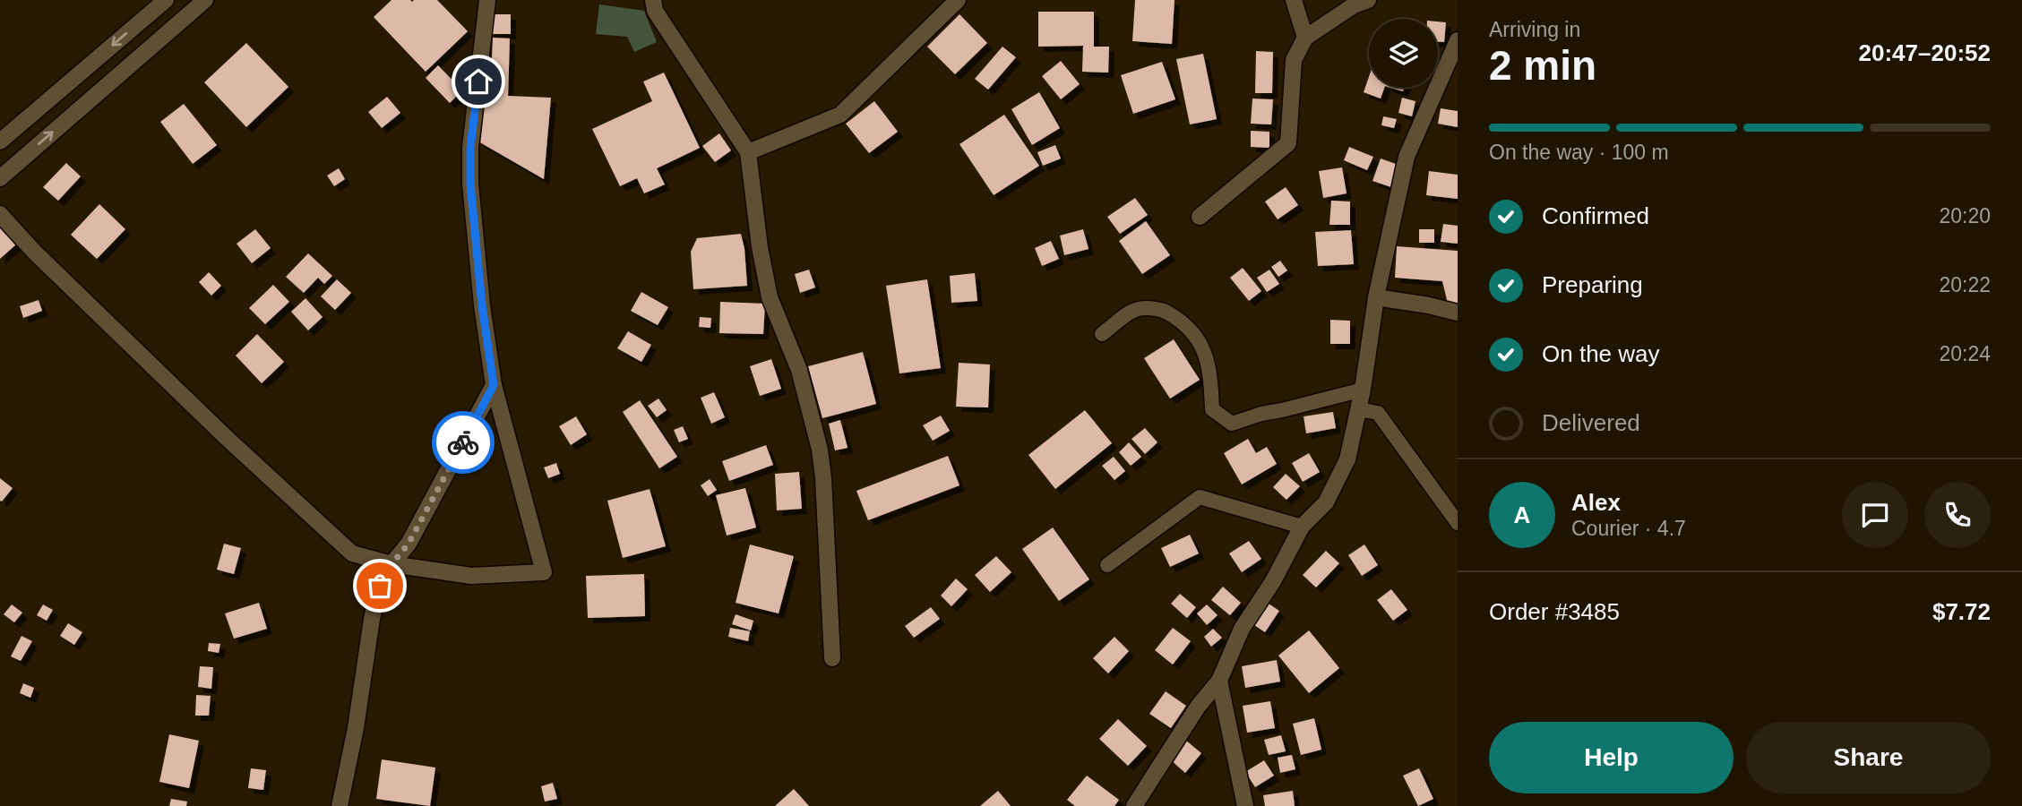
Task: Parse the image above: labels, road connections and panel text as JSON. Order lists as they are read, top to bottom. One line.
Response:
{"page":{"heading":["2 min","Arriving in","20:47–20:52"],"panel":["Alex","Courier · 4.7","Order #3485","$7.72"],"bar":"On the way · 100 m","list":[["Confirmed","20:20"],["Preparing","20:22"],["On the way","20:24"],"Delivered"],"round":"A","buttons":["Help","Share"]}}
